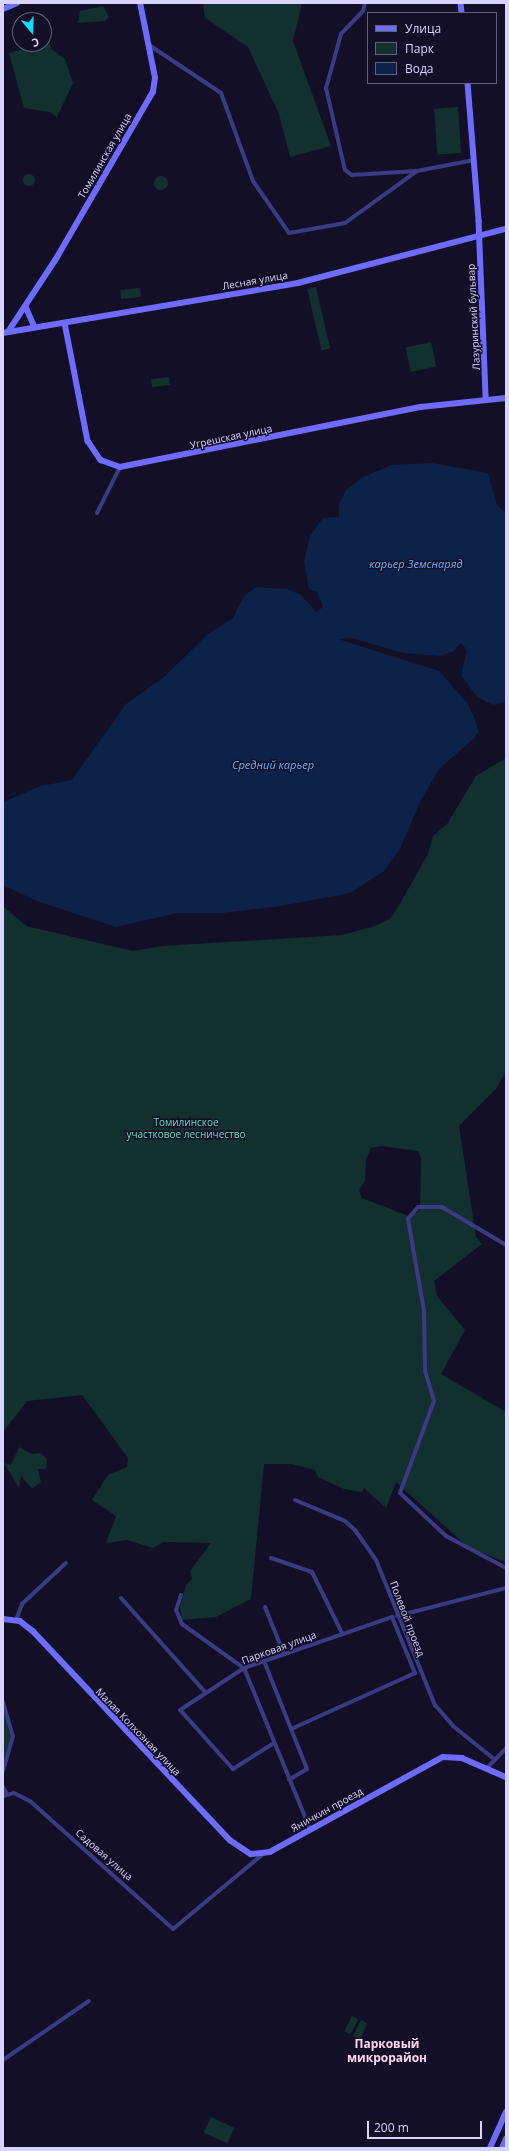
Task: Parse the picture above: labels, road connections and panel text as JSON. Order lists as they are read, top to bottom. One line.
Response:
{"streets":{"street":["Томилинская улица","Лесная улица","Лазуринский бульвар","Угрешская улица","Полевой проезд","Парковая улица","Малая Колхозная улица","Яничкин проезд","Садовая улица"]},"crossings":[["Томилинская улица","Лесная улица"],["Лесная улица","Лазуринский бульвар"],["Лазуринский бульвар","Угрешская улица"],["Полевой проезд","Парковая улица"],["Малая Колхозная улица","Яничкин проезд"],["Яничкин проезд","Садовая улица"]],"districts":["Парковый микрорайон"],"water":["карьер Земснаряд","Средний карьер"],"parks":["Томилинское участковое лесничество"],"legend":["Улица","Парк","Вода"],"scale_bar":"200 m","north":"bottom"}
